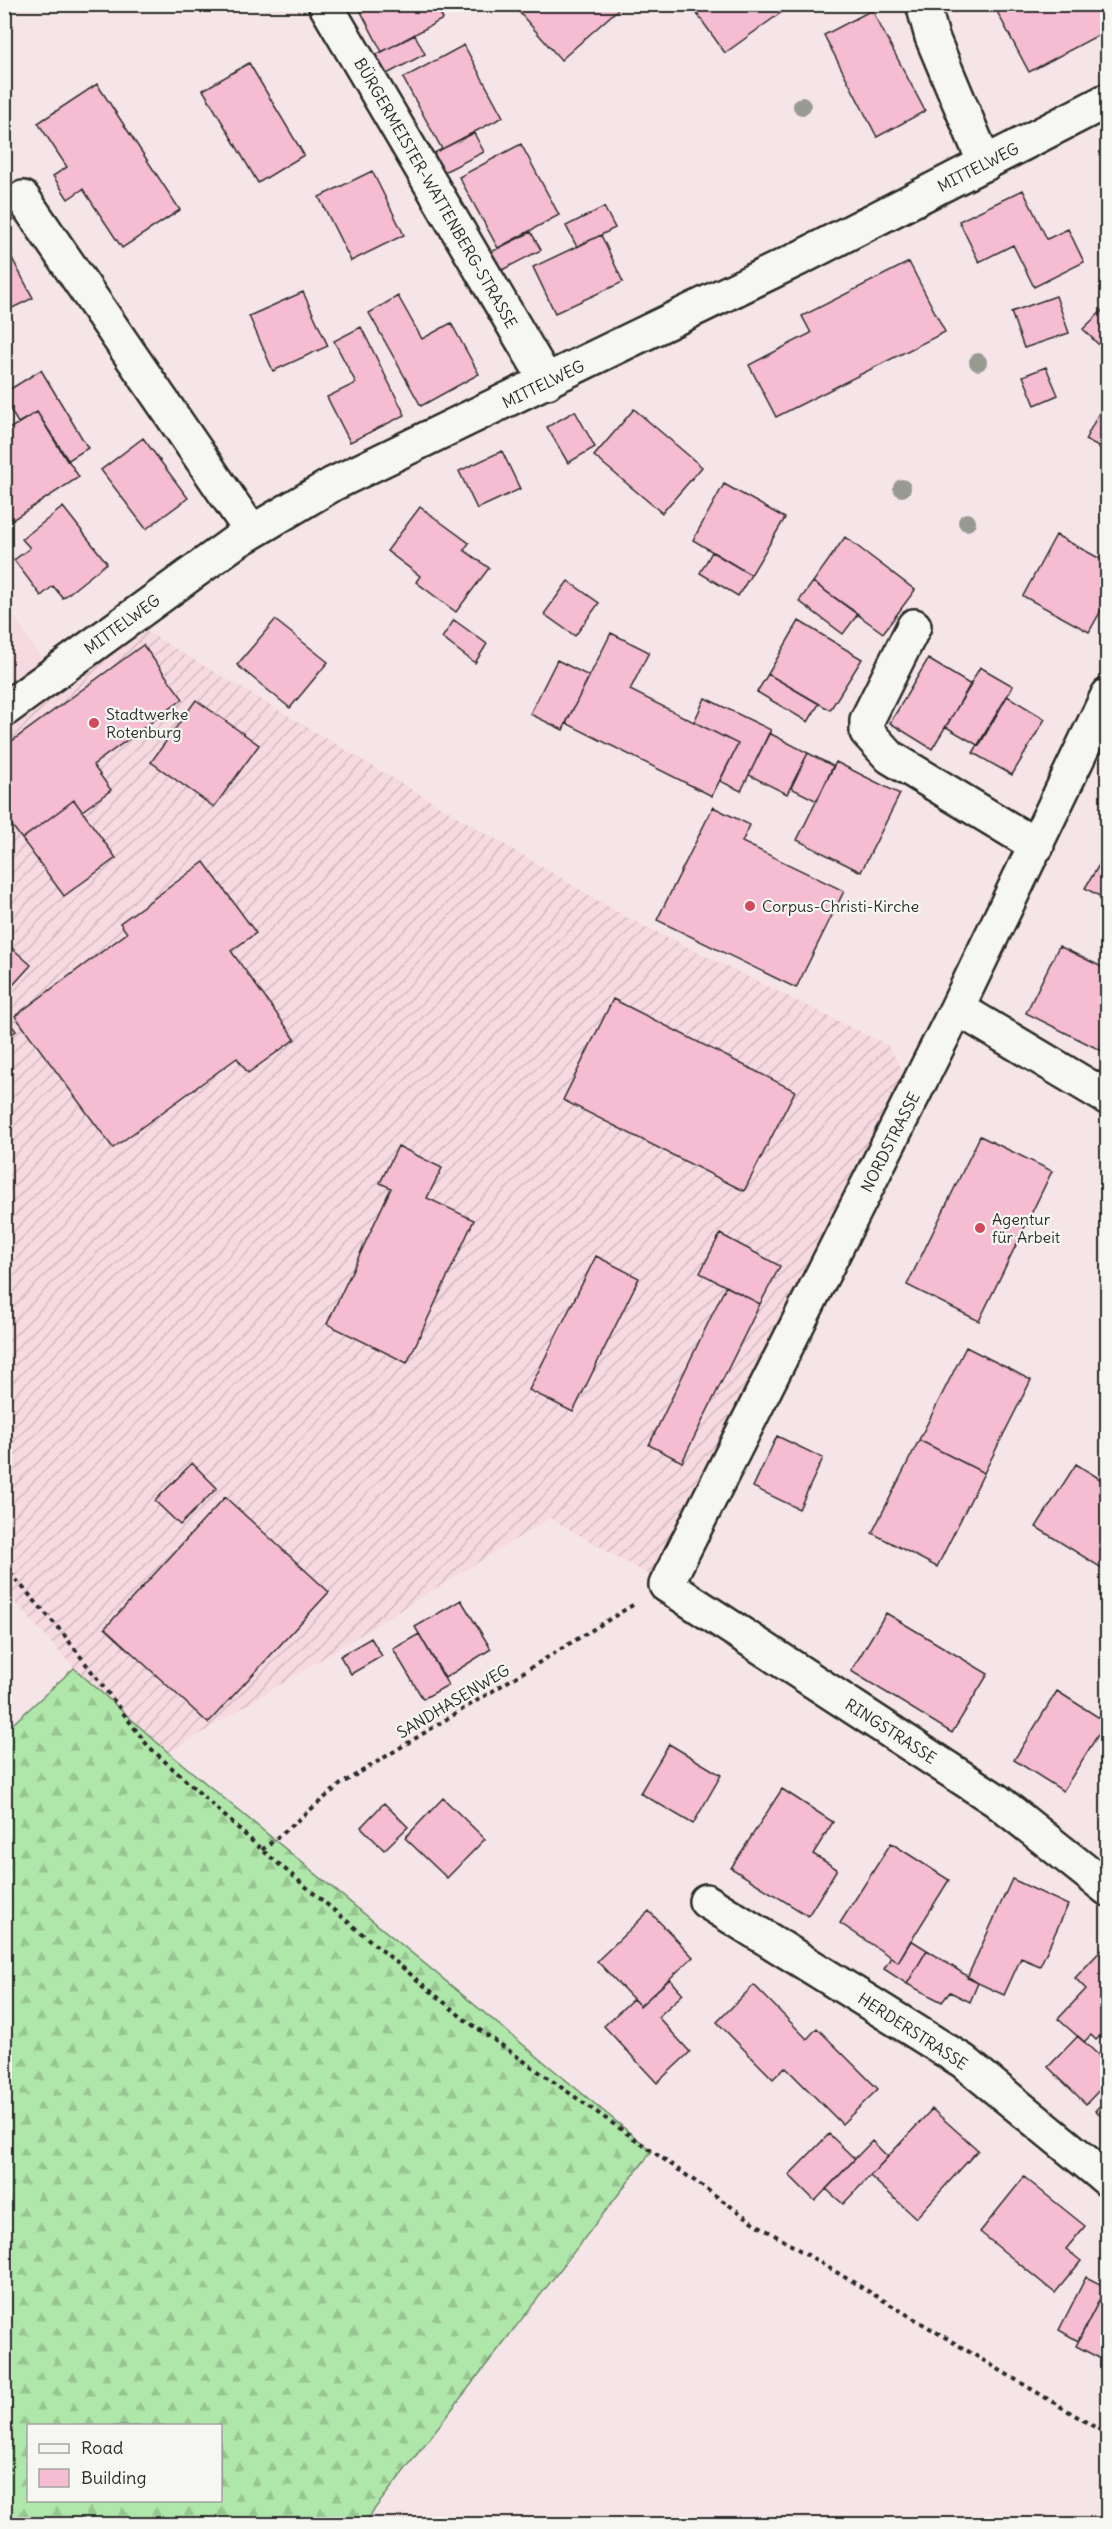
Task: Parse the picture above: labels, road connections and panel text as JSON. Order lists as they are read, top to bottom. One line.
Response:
{"streets":{"street":["MITTELWEG","BÜRGERMEISTER-WATTENBERG-STRASSE","NORDSTRASSE","RINGSTRASSE","HERDERSTRASSE"],"path":["SANDHASENWEG"]},"crossings":[["MITTELWEG","BÜRGERMEISTER-WATTENBERG-STRASSE"],["NORDSTRASSE","SANDHASENWEG"],["NORDSTRASSE","RINGSTRASSE"],["SANDHASENWEG","RINGSTRASSE"]],"places":["Stadtwerke Rotenburg","Corpus-Christi-Kirche","Agentur für Arbeit"],"legend":["Road","Building"]}
